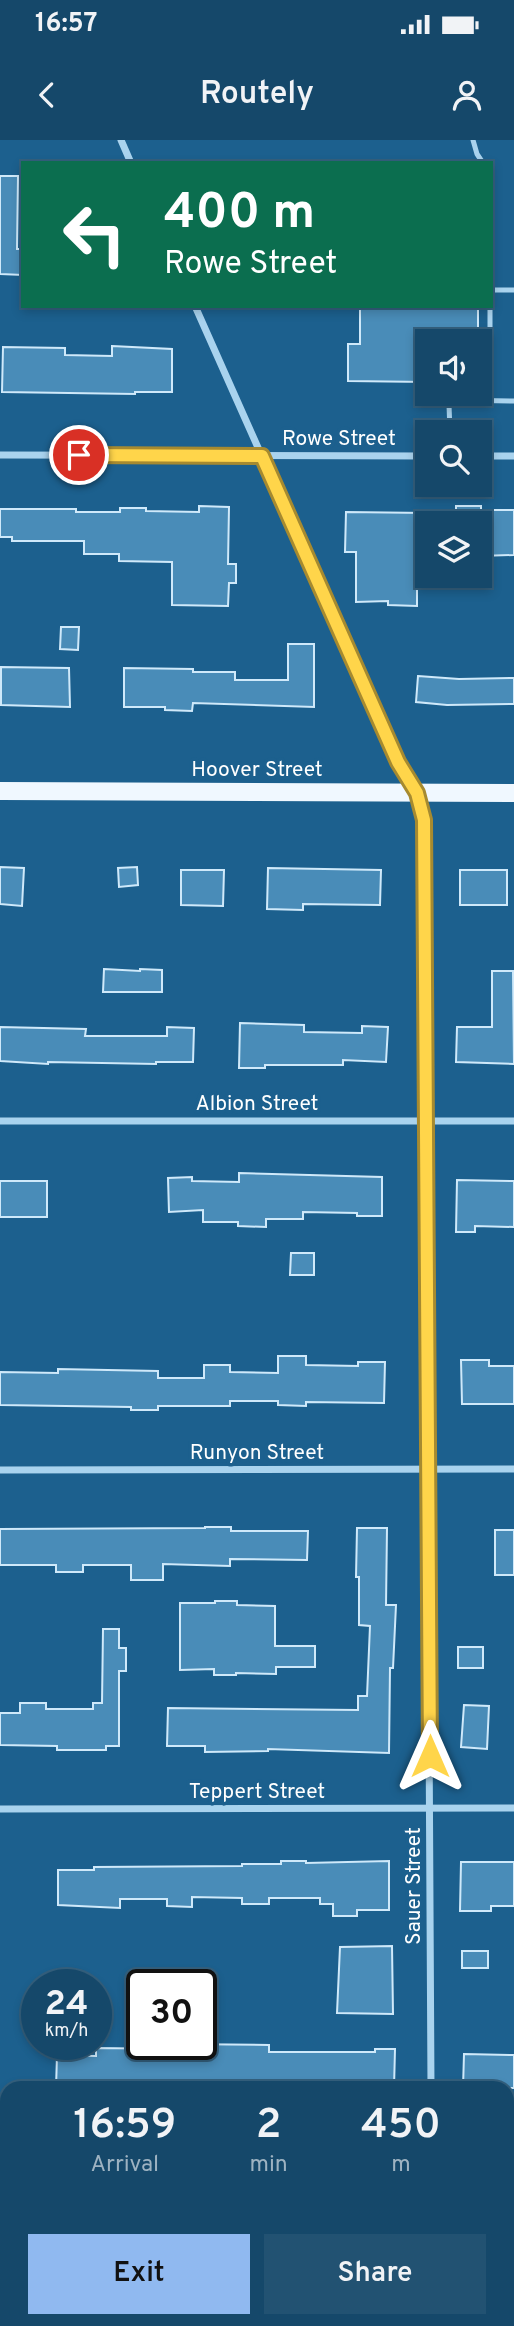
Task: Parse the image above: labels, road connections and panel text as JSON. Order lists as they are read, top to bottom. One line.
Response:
{"streets":{"main road":["Hoover Street"],"street":["Rowe Street","Albion Street","Runyon Street","Teppert Street","Sauer Street"]},"crossings":[["Rowe Street","Sauer Street"],["Hoover Street","Sauer Street"],["Albion Street","Sauer Street"],["Runyon Street","Sauer Street"],["Teppert Street","Sauer Street"]],"page":{"status":"16:57","header":"Routely","turn":["400 m","Rowe Street"],"speed":"24 km/h","limit":"30","eta":["16:59","Arrival","2","min","450","m"],"buttons":["Exit","Share"]}}
